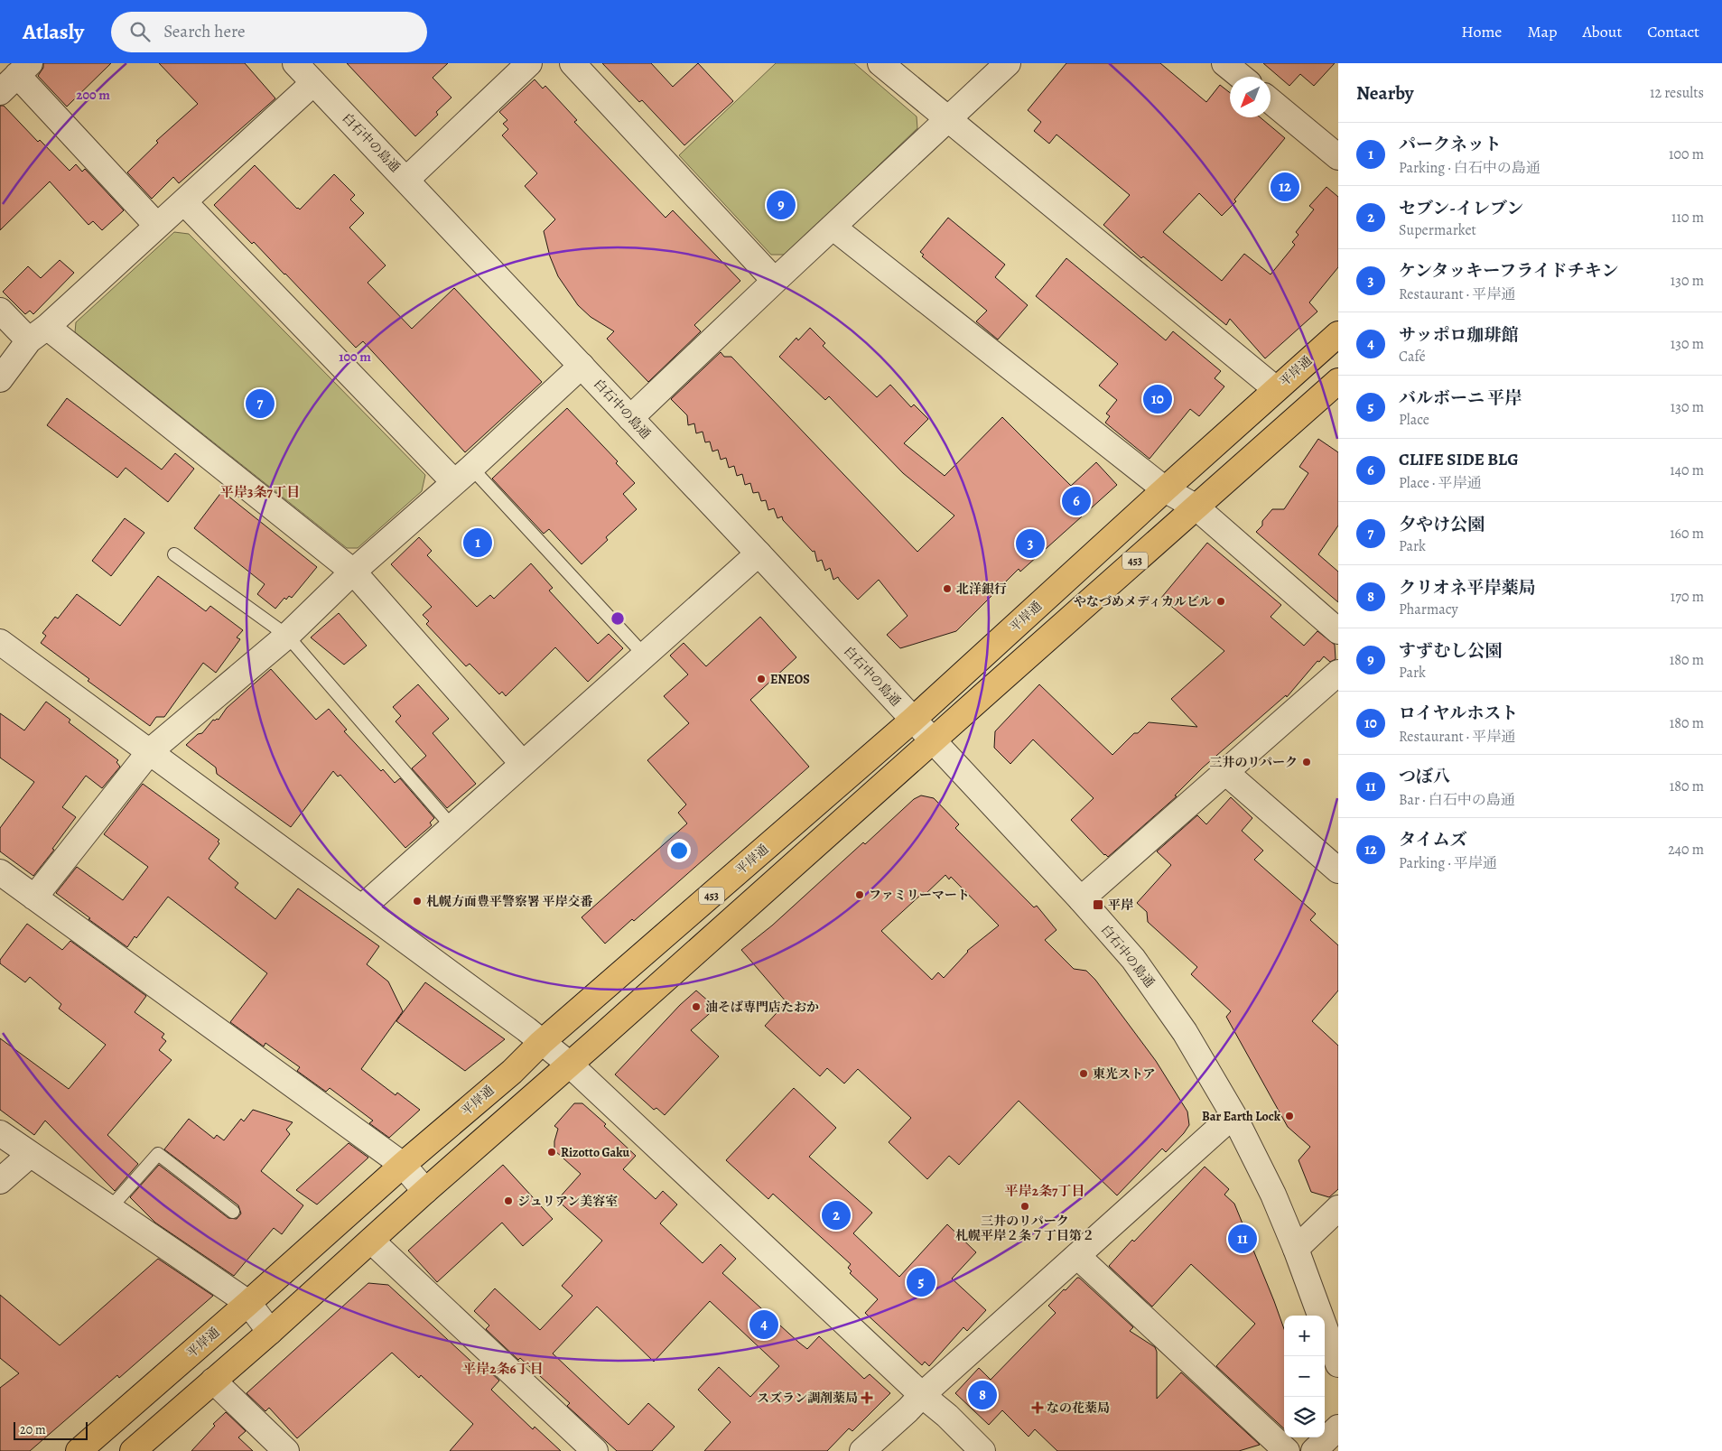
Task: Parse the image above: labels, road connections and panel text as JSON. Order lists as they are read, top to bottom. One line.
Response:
{"streets":{"highway":["平岸通","453"],"street":["白石中の島通"]},"crossings":[["白石中の島通","平岸通"],["白石中の島通","453"]],"districts":["平岸3条7丁目","平岸2条7丁目","平岸2条6丁目"],"places":{"other":["北洋銀行","やなづめメディカルビル","ENEOS","三井のリパーク","ファミリーマート","札幌方面豊平警察署 平岸交番","油そば専門店たおか","東光ストア","Bar Earth Lock","Rizotto Gaku","ジュリアン美容室","三井のリパーク 札幌平岸２条７丁目第２"],"transit":["平岸"],"health":["スズラン調剤薬局","なの花薬局"]},"scale_bar":"20 m","north":"bottom left","page":{"header":"Atlasly","search":"Search here","nav":["Home","Map","About","Contact"],"heading":["Nearby","12 results"],"list":[{"mark":"1","name":"パークネット","note":"Parking · 白石中の島通","value":"100 m"},{"mark":"2","name":"セブン-イレブン","note":"Supermarket","value":"110 m"},{"mark":"3","name":"ケンタッキーフライドチキン","note":"Restaurant · 平岸通","value":"130 m"},{"mark":"4","name":"サッポロ珈琲館","note":"Café","value":"130 m"},{"mark":"5","name":"バルボーニ 平岸","note":"Place","value":"130 m"},{"mark":"6","name":"CLIFE SIDE BLG","note":"Place · 平岸通","value":"140 m"},{"mark":"7","name":"夕やけ公園","note":"Park","value":"160 m"},{"mark":"8","name":"クリオネ平岸薬局","note":"Pharmacy","value":"170 m"},{"mark":"9","name":"すずむし公園","note":"Park","value":"180 m"},{"mark":"10","name":"ロイヤルホスト","note":"Restaurant · 平岸通","value":"180 m"},{"mark":"11","name":"つぼ八","note":"Bar · 白石中の島通","value":"180 m"},{"mark":"12","name":"タイムズ","note":"Parking · 平岸通","value":"240 m"}],"pins":["12","9","10","7","6","1","3","2","11","5","4","8"],"map_buttons":["+","−"],"scale":"20 m"},"rings":["200 m","100 m"]}
